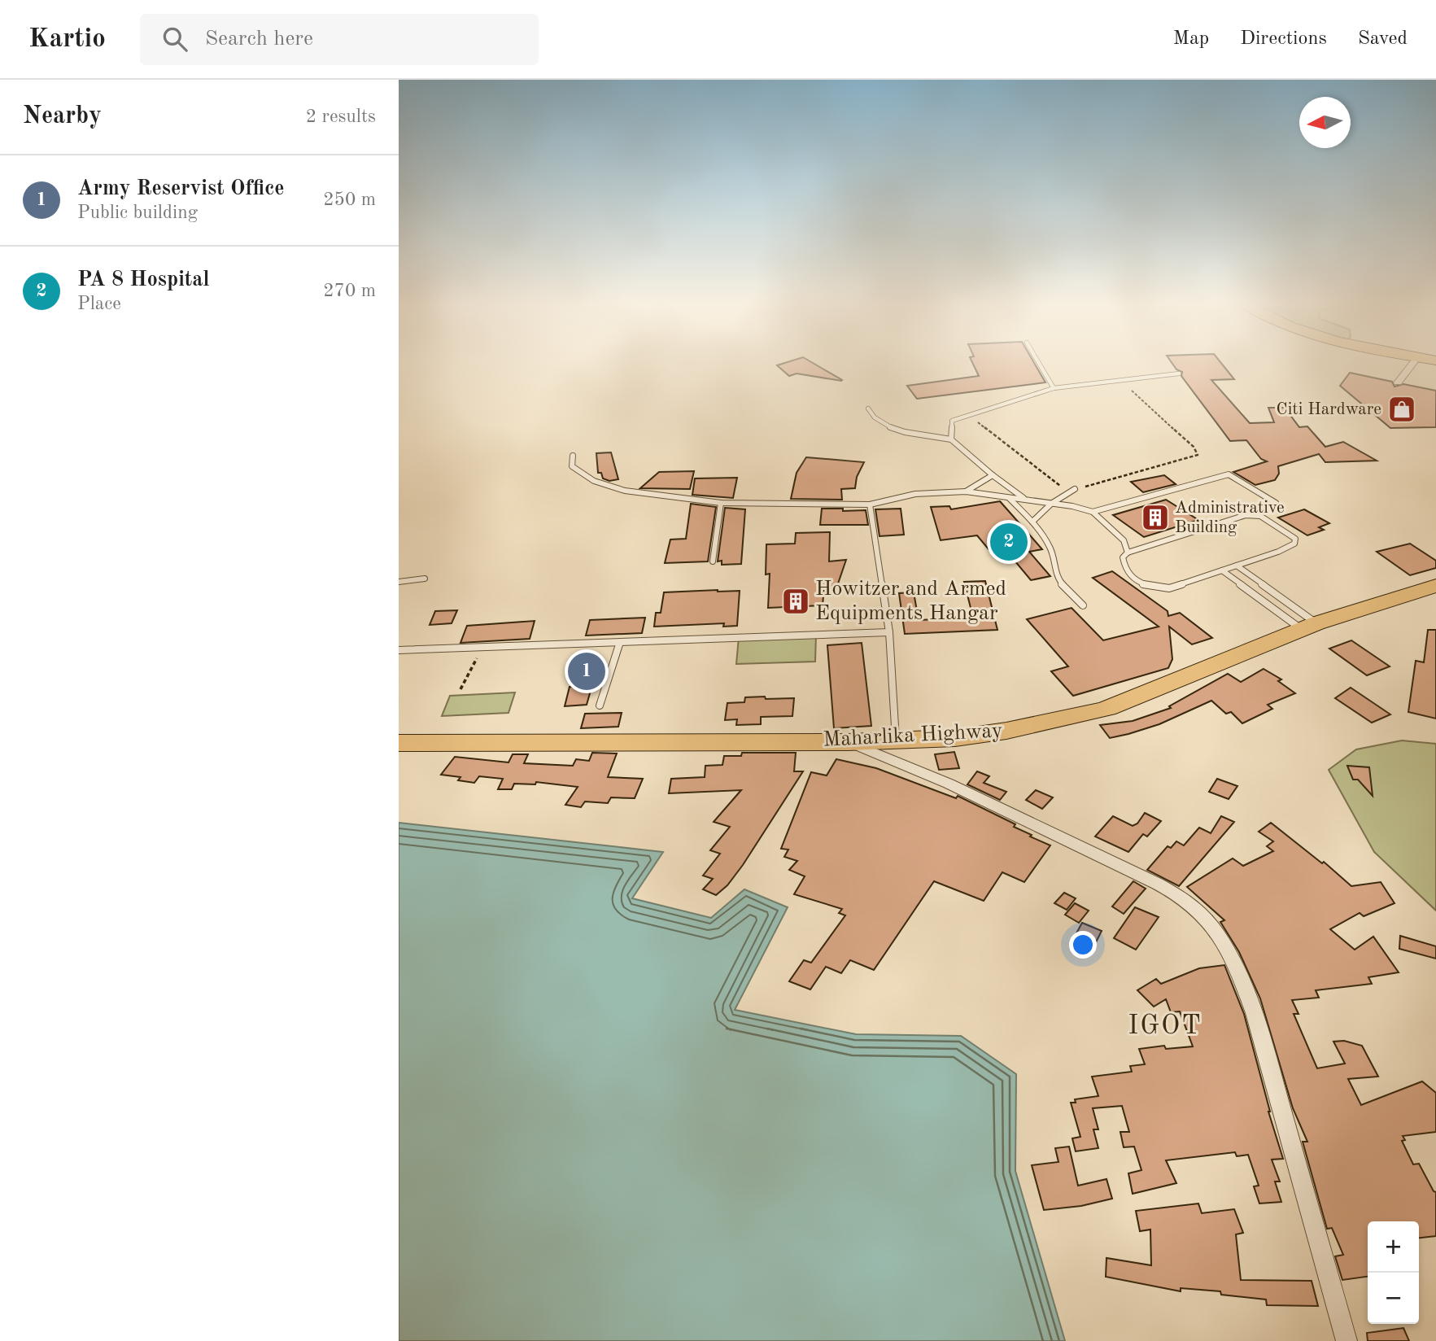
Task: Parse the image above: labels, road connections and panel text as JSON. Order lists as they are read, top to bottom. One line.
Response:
{"streets":{"highway":["Maharlika Highway"]},"districts":["IGOT"],"places":{"shop":["Citi Hardware"],"building":["Administrative Building","Howitzer and Armed Equipments Hangar"]},"north":"left","page":{"header":"Kartio","search":"Search here","nav":["Map","Directions","Saved"],"heading":["Nearby","2 results"],"list":[{"mark":"1","name":"Army Reservist Office","note":"Public building","value":"250 m"},{"mark":"2","name":"PA 8 Hospital","note":"Place","value":"270 m"}],"pins":["2","1"],"map_buttons":["+","−"]}}
